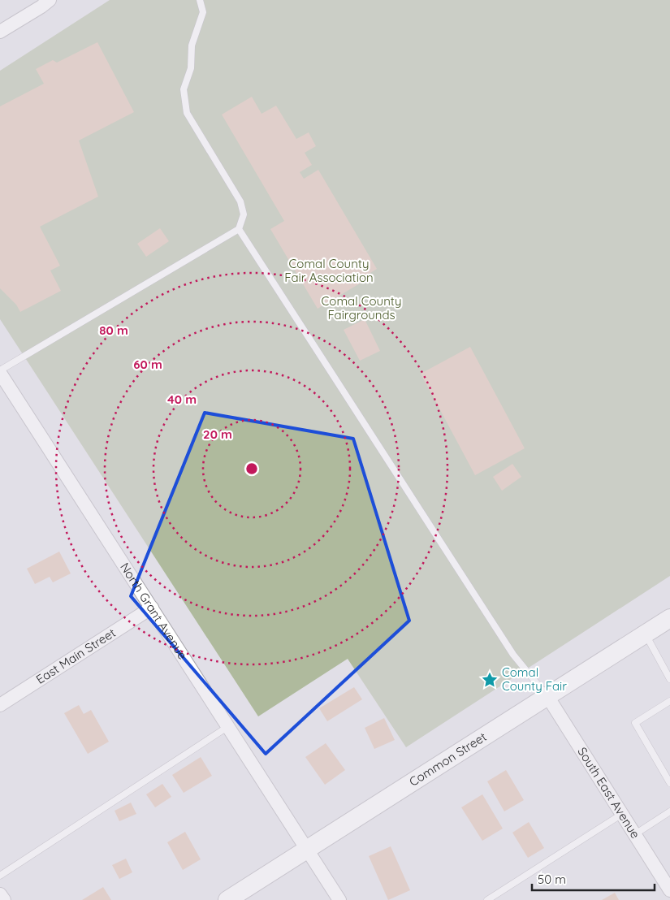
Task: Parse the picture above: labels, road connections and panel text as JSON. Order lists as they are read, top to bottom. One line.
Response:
{"streets":{"main road":["Common Street"],"street":["North Grant Avenue","East Main Street","South East Avenue"]},"crossings":[["North Grant Avenue","East Main Street"],["North Grant Avenue","Common Street"],["Common Street","South East Avenue"]],"parks":["Comal County Fair Association","Comal County Fairgrounds"],"places":{"place":["Comal County Fair"]},"scale_bar":"50 m","rings":["80 m","60 m","40 m","20 m"]}
